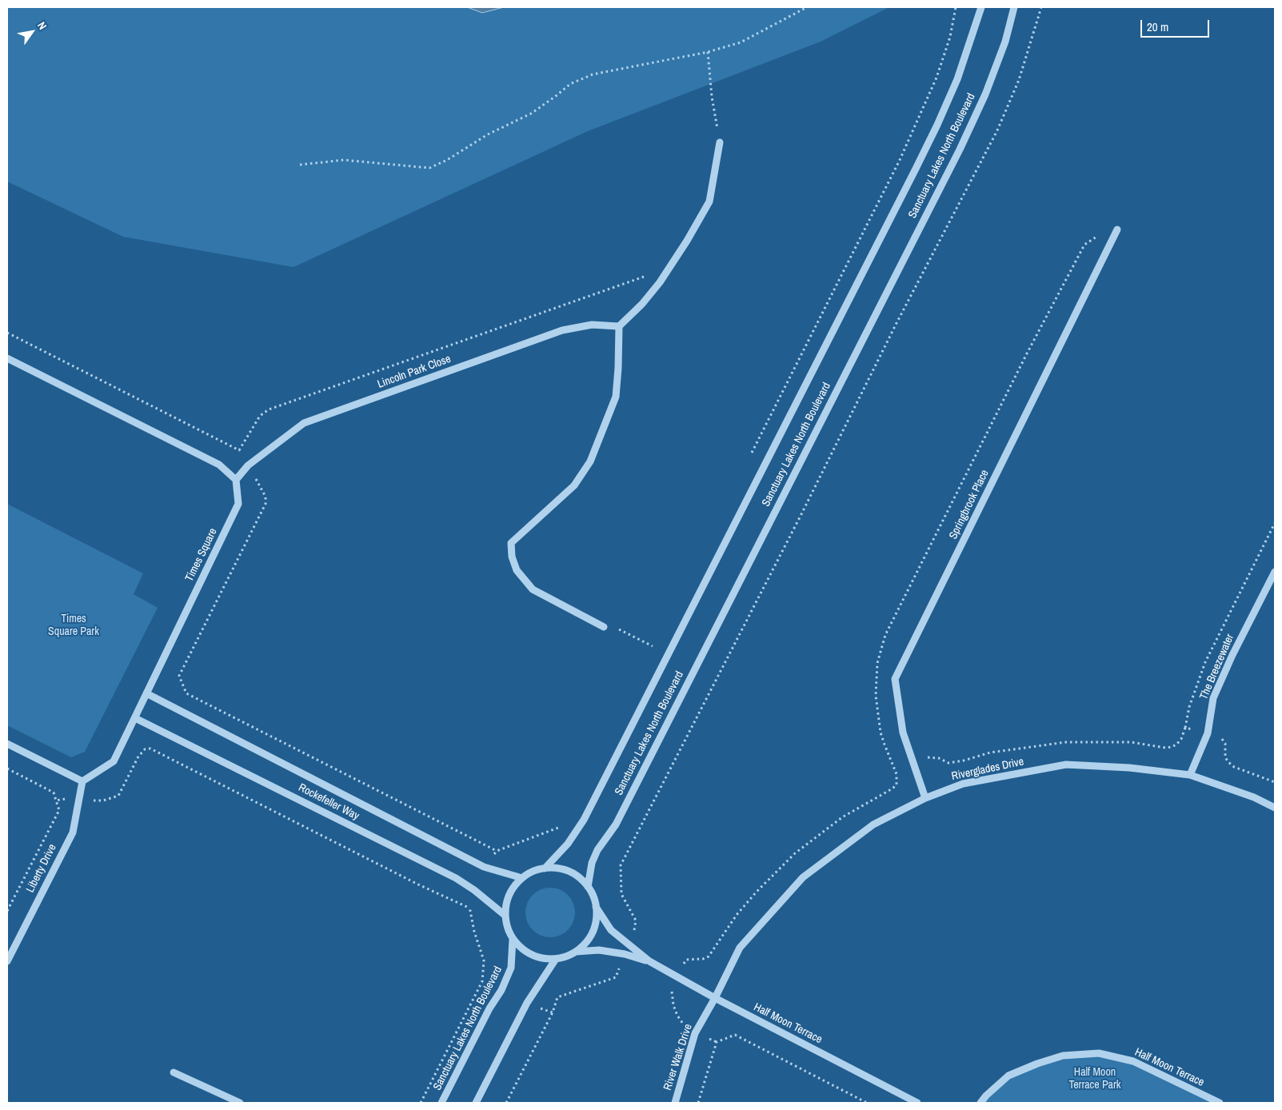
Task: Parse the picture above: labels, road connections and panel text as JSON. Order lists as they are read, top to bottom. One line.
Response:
{"streets":{"street":["Sanctuary Lakes North Boulevard","Lincoln Park Close","Springbrook Place","Times Square","The Breezewater","Riverglades Drive","Rockefeller Way","Liberty Drive","Half Moon Terrace","River Walk Drive"]},"crossings":[["Sanctuary Lakes North Boulevard","Rockefeller Way"],["Sanctuary Lakes North Boulevard","Half Moon Terrace"],["Lincoln Park Close","Times Square"],["Springbrook Place","Riverglades Drive"],["Times Square","Rockefeller Way"],["Times Square","Liberty Drive"],["The Breezewater","Riverglades Drive"],["Riverglades Drive","Half Moon Terrace"],["Riverglades Drive","River Walk Drive"],["Rockefeller Way","Half Moon Terrace"],["Half Moon Terrace","River Walk Drive"]],"parks":["Times Square Park","Half Moon Terrace Park"],"scale_bar":"20 m","north":"top right"}
